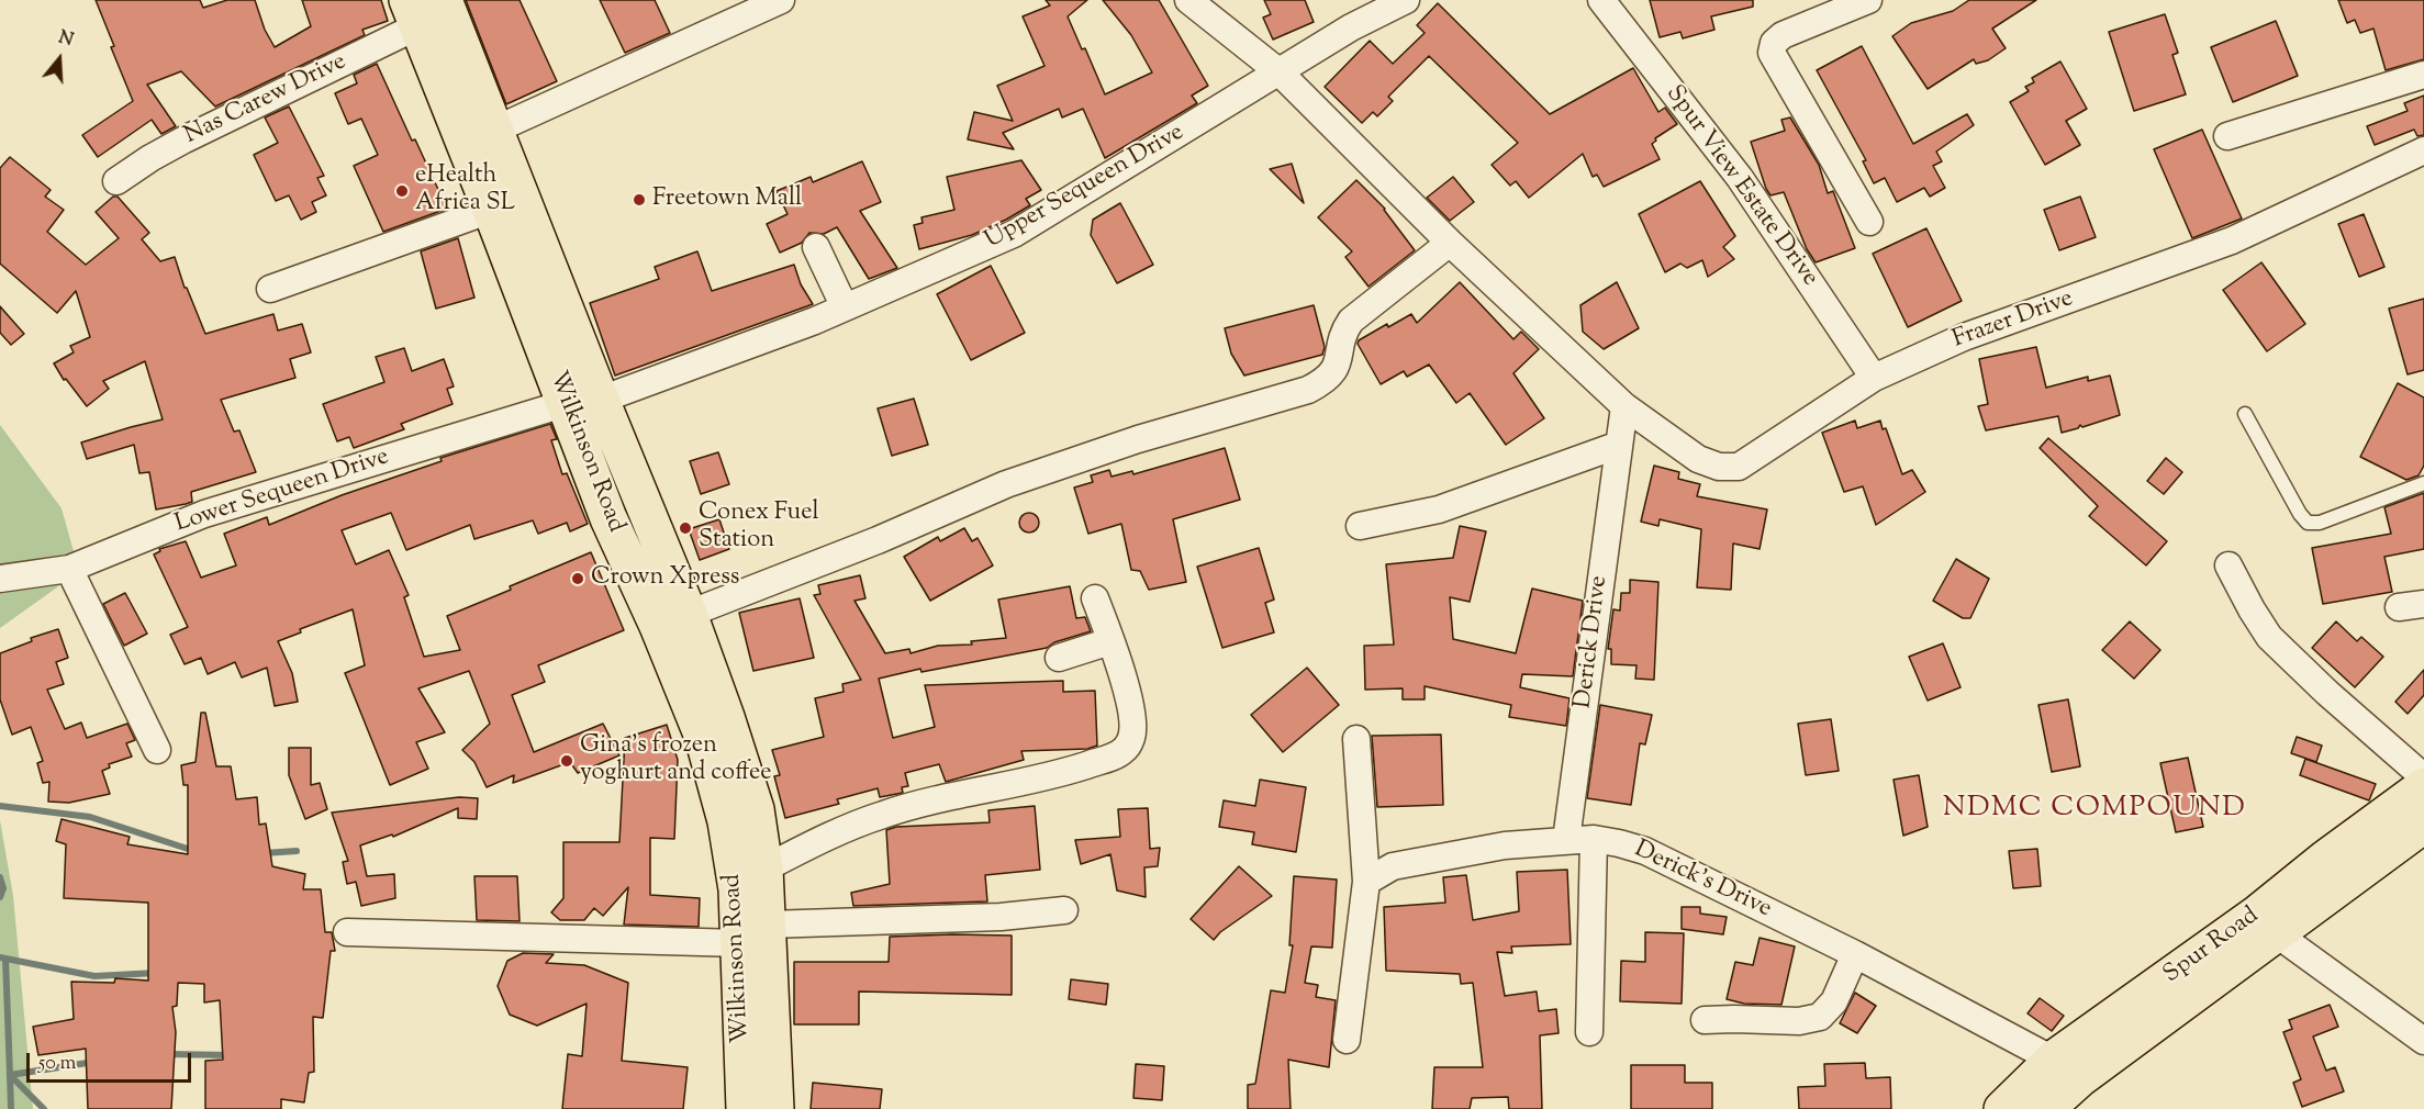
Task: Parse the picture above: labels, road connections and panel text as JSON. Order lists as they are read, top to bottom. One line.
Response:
{"streets":{"main road":["Wilkinson Road","Spur Road"],"street":["Nas Carew Drive","Spur View Estate Drive","Upper Sequeen Drive","Frazer Drive","Lower Sequeen Drive","Derick Drive","Derick's Drive"]},"crossings":[["Nas Carew Drive","Wilkinson Road"],["Spur View Estate Drive","Frazer Drive"],["Upper Sequeen Drive","Frazer Drive"],["Upper Sequeen Drive","Wilkinson Road"],["Upper Sequeen Drive","Lower Sequeen Drive"],["Frazer Drive","Derick Drive"],["Wilkinson Road","Lower Sequeen Drive"],["Derick Drive","Derick's Drive"],["Derick's Drive","Spur Road"]],"districts":["NDMC COMPOUND"],"places":["eHealth Africa SL","Freetown Mall","Conex Fuel Station","Crown Xpress","Gina's frozen yoghurt and coffee"],"scale_bar":"50 m","north":"top"}
